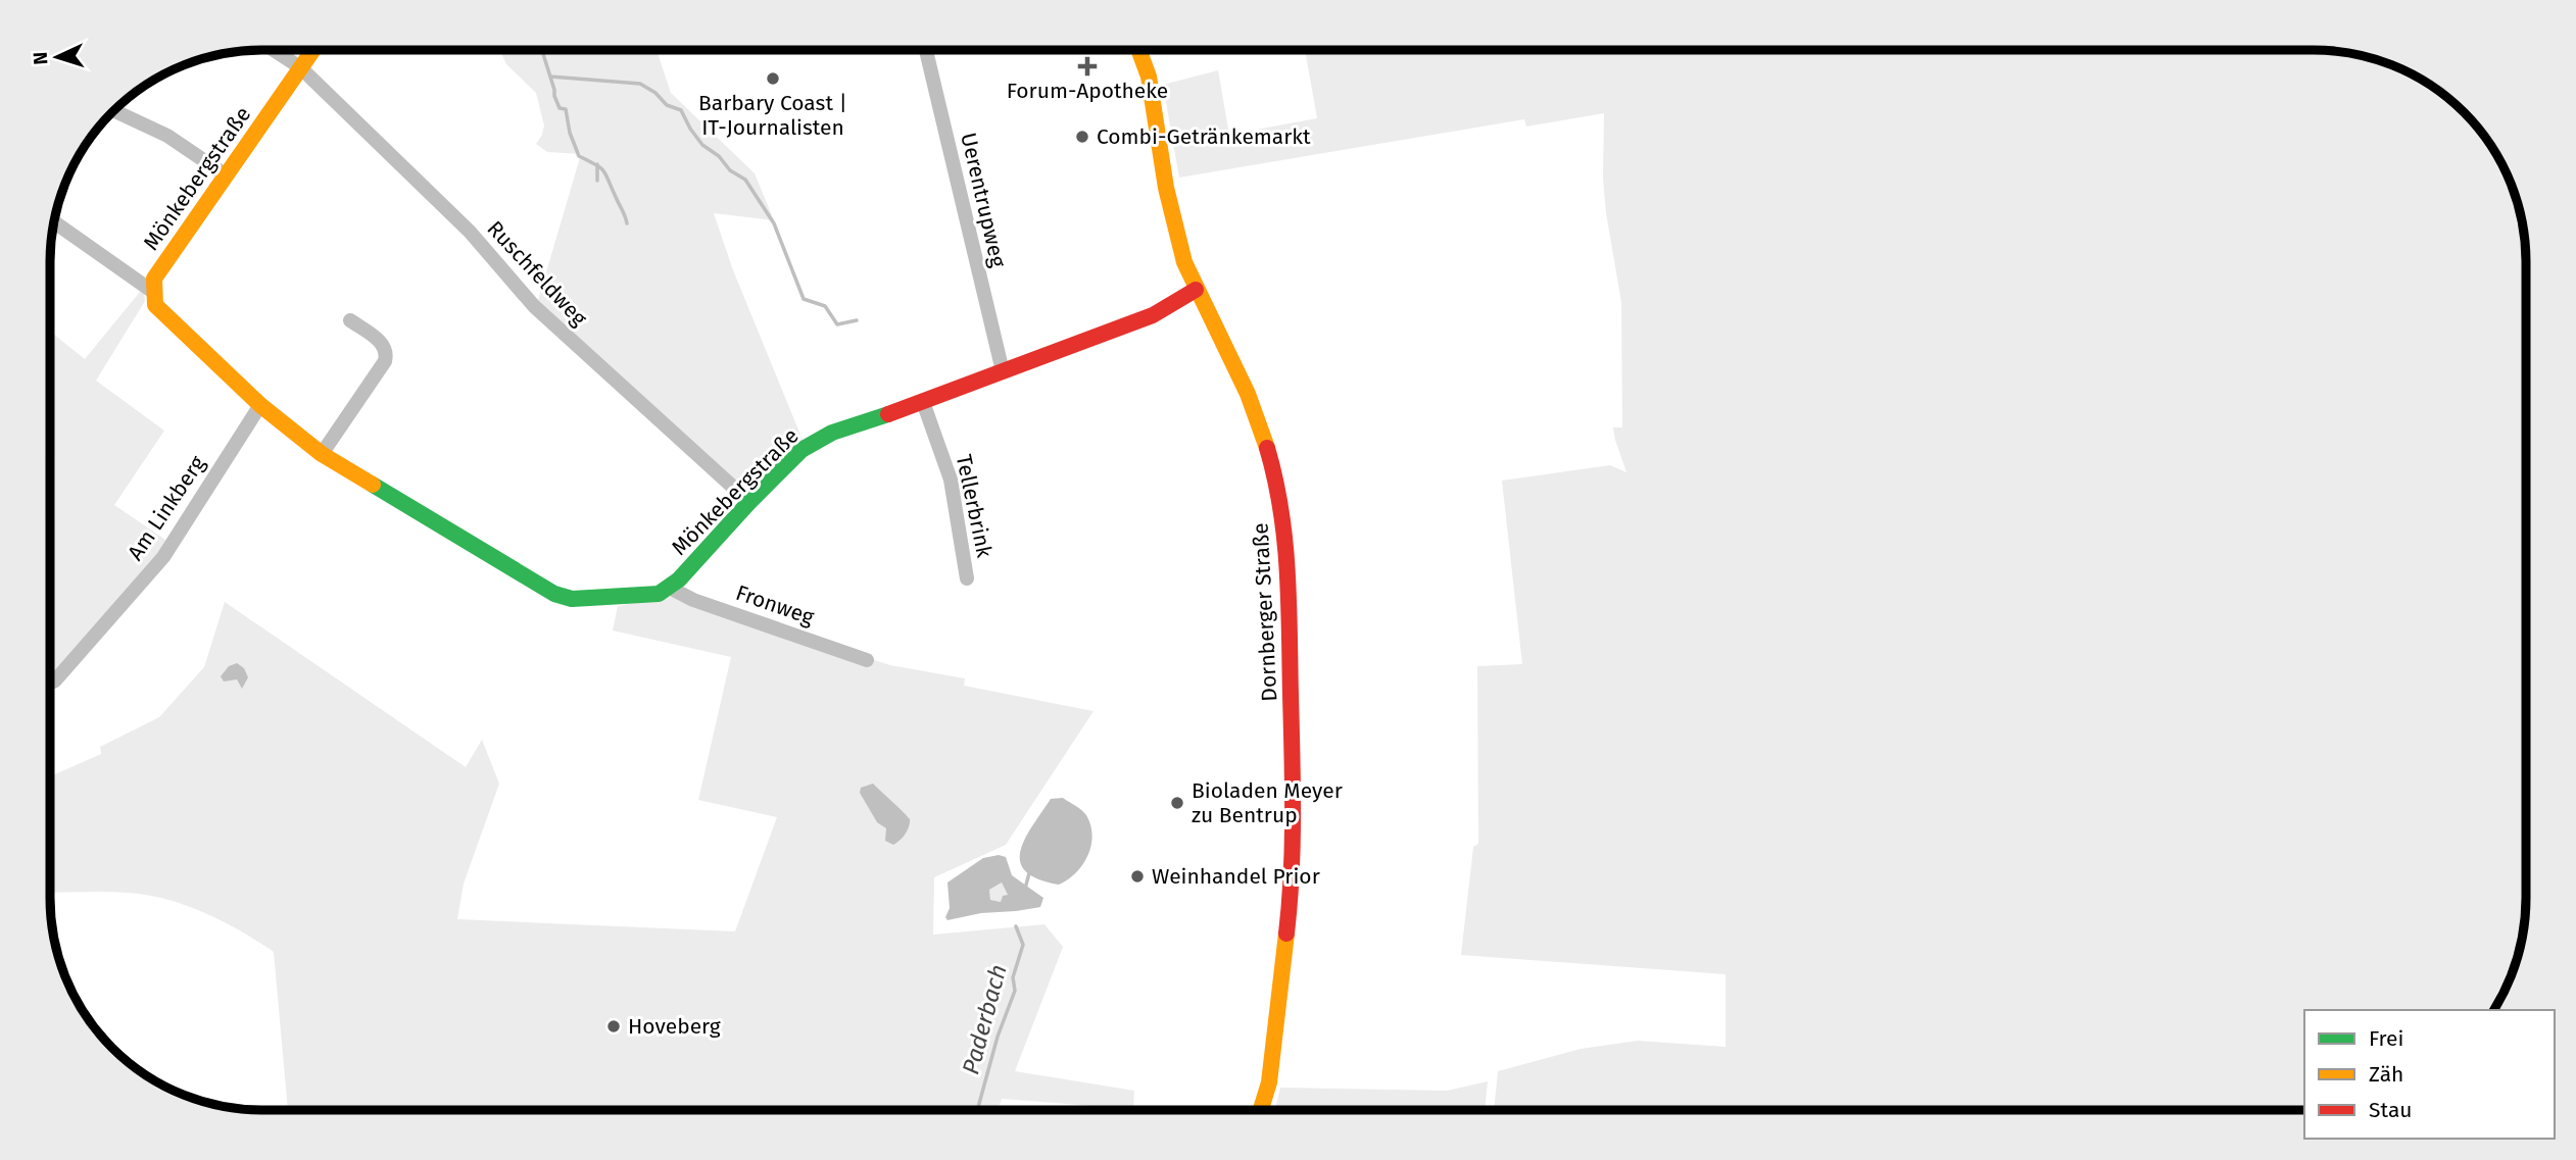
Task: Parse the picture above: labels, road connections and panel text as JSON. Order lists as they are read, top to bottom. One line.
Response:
{"streets":{"street":["Mönkebergstraße","Uerentrupweg","Ruschfeldweg","Tellerbrink","Am Linkberg","Fronweg","Dornberger Straße"]},"crossings":[["Mönkebergstraße","Uerentrupweg"],["Mönkebergstraße","Ruschfeldweg"],["Mönkebergstraße","Tellerbrink"],["Mönkebergstraße","Am Linkberg"],["Mönkebergstraße","Fronweg"],["Mönkebergstraße","Dornberger Straße"]],"water":["Paderbach"],"places":{"health":["Forum-Apotheke"],"other":["Barbary Coast | IT-Journalisten","Combi-Getränkemarkt","Bioladen Meyer zu Bentrup","Weinhandel Prior","Hoveberg"]},"legend":["Frei","Zäh","Stau"],"north":"left"}
